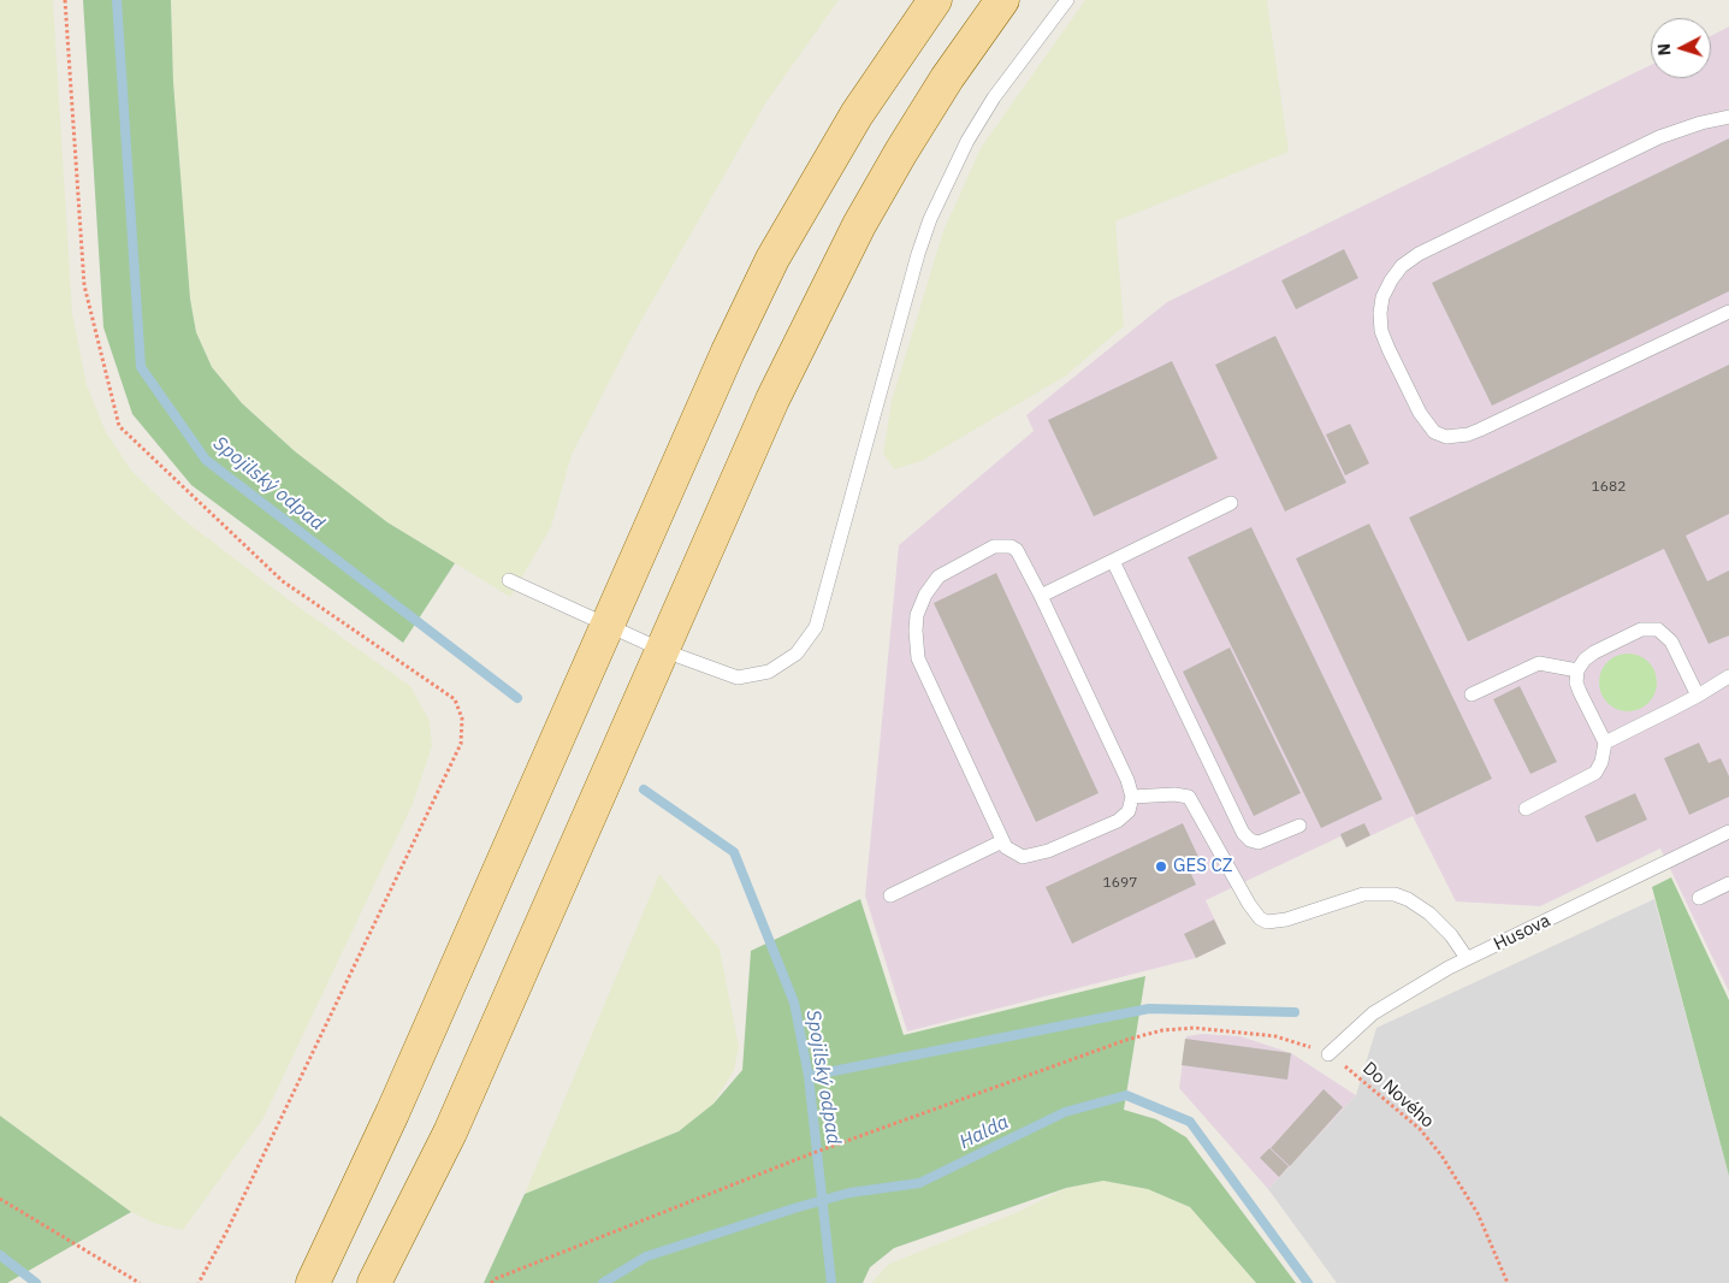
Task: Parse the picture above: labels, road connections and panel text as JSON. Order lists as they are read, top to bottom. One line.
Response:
{"streets":{"lane":["Husova"],"path":["Do Nového"]},"crossings":[["Husova","Do Nového"]],"water":["Spojilský odpad","Halda"],"places":["GES CZ"],"house_numbers":["1682","1697"],"north":"left"}
